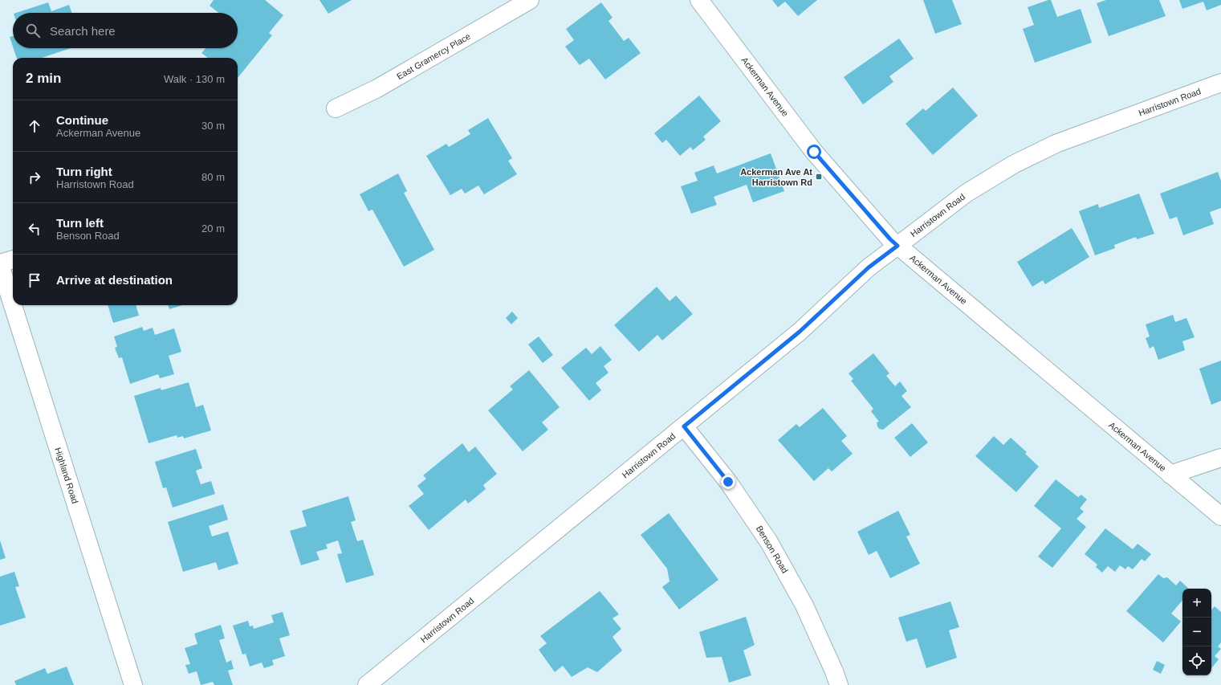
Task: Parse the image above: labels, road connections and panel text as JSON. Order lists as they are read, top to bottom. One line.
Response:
{"streets":{"street":["East Gramercy Place","Ackerman Avenue","Harristown Road","Highland Road","Benson Road"]},"crossings":[["Ackerman Avenue","Harristown Road"],["Harristown Road","Benson Road"]],"places":{"transit":["Ackerman Ave At Harristown Rd"]},"page":{"search":"Search here","heading":["2 min","Walk · 130 m"],"list":[["Continue","Ackerman Avenue","30 m"],["Turn right","Harristown Road","80 m"],["Turn left","Benson Road","20 m"],"Arrive at destination"],"map_buttons":["+","−"]}}
